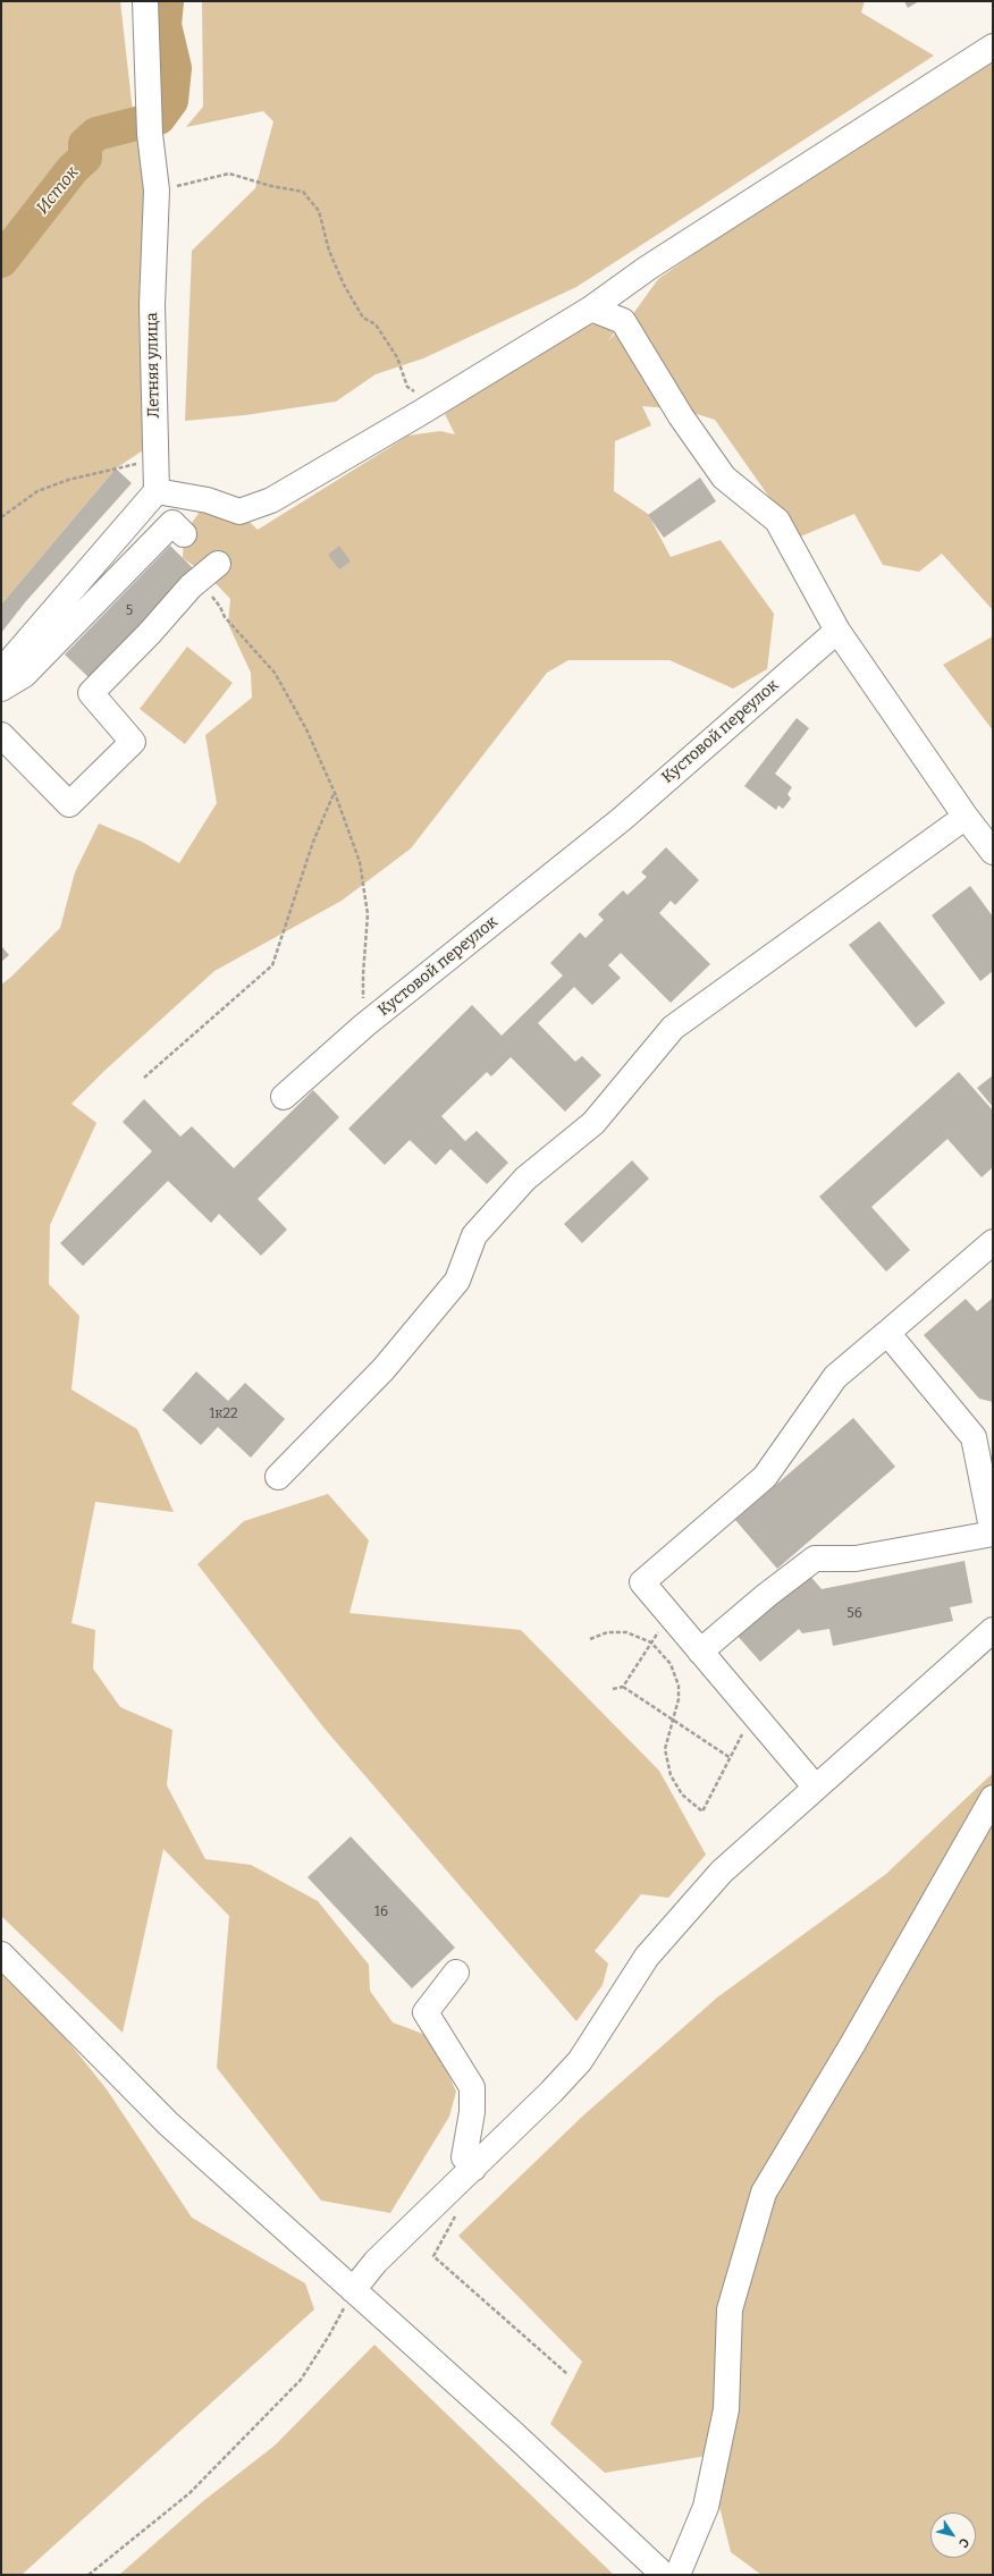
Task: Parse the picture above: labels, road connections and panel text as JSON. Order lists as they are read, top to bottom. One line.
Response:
{"streets":{"street":["Летняя улица","Кустовой переулок"]},"water":["Исток"],"house_numbers":["5","1к22","56","16"],"north":"bottom right"}
